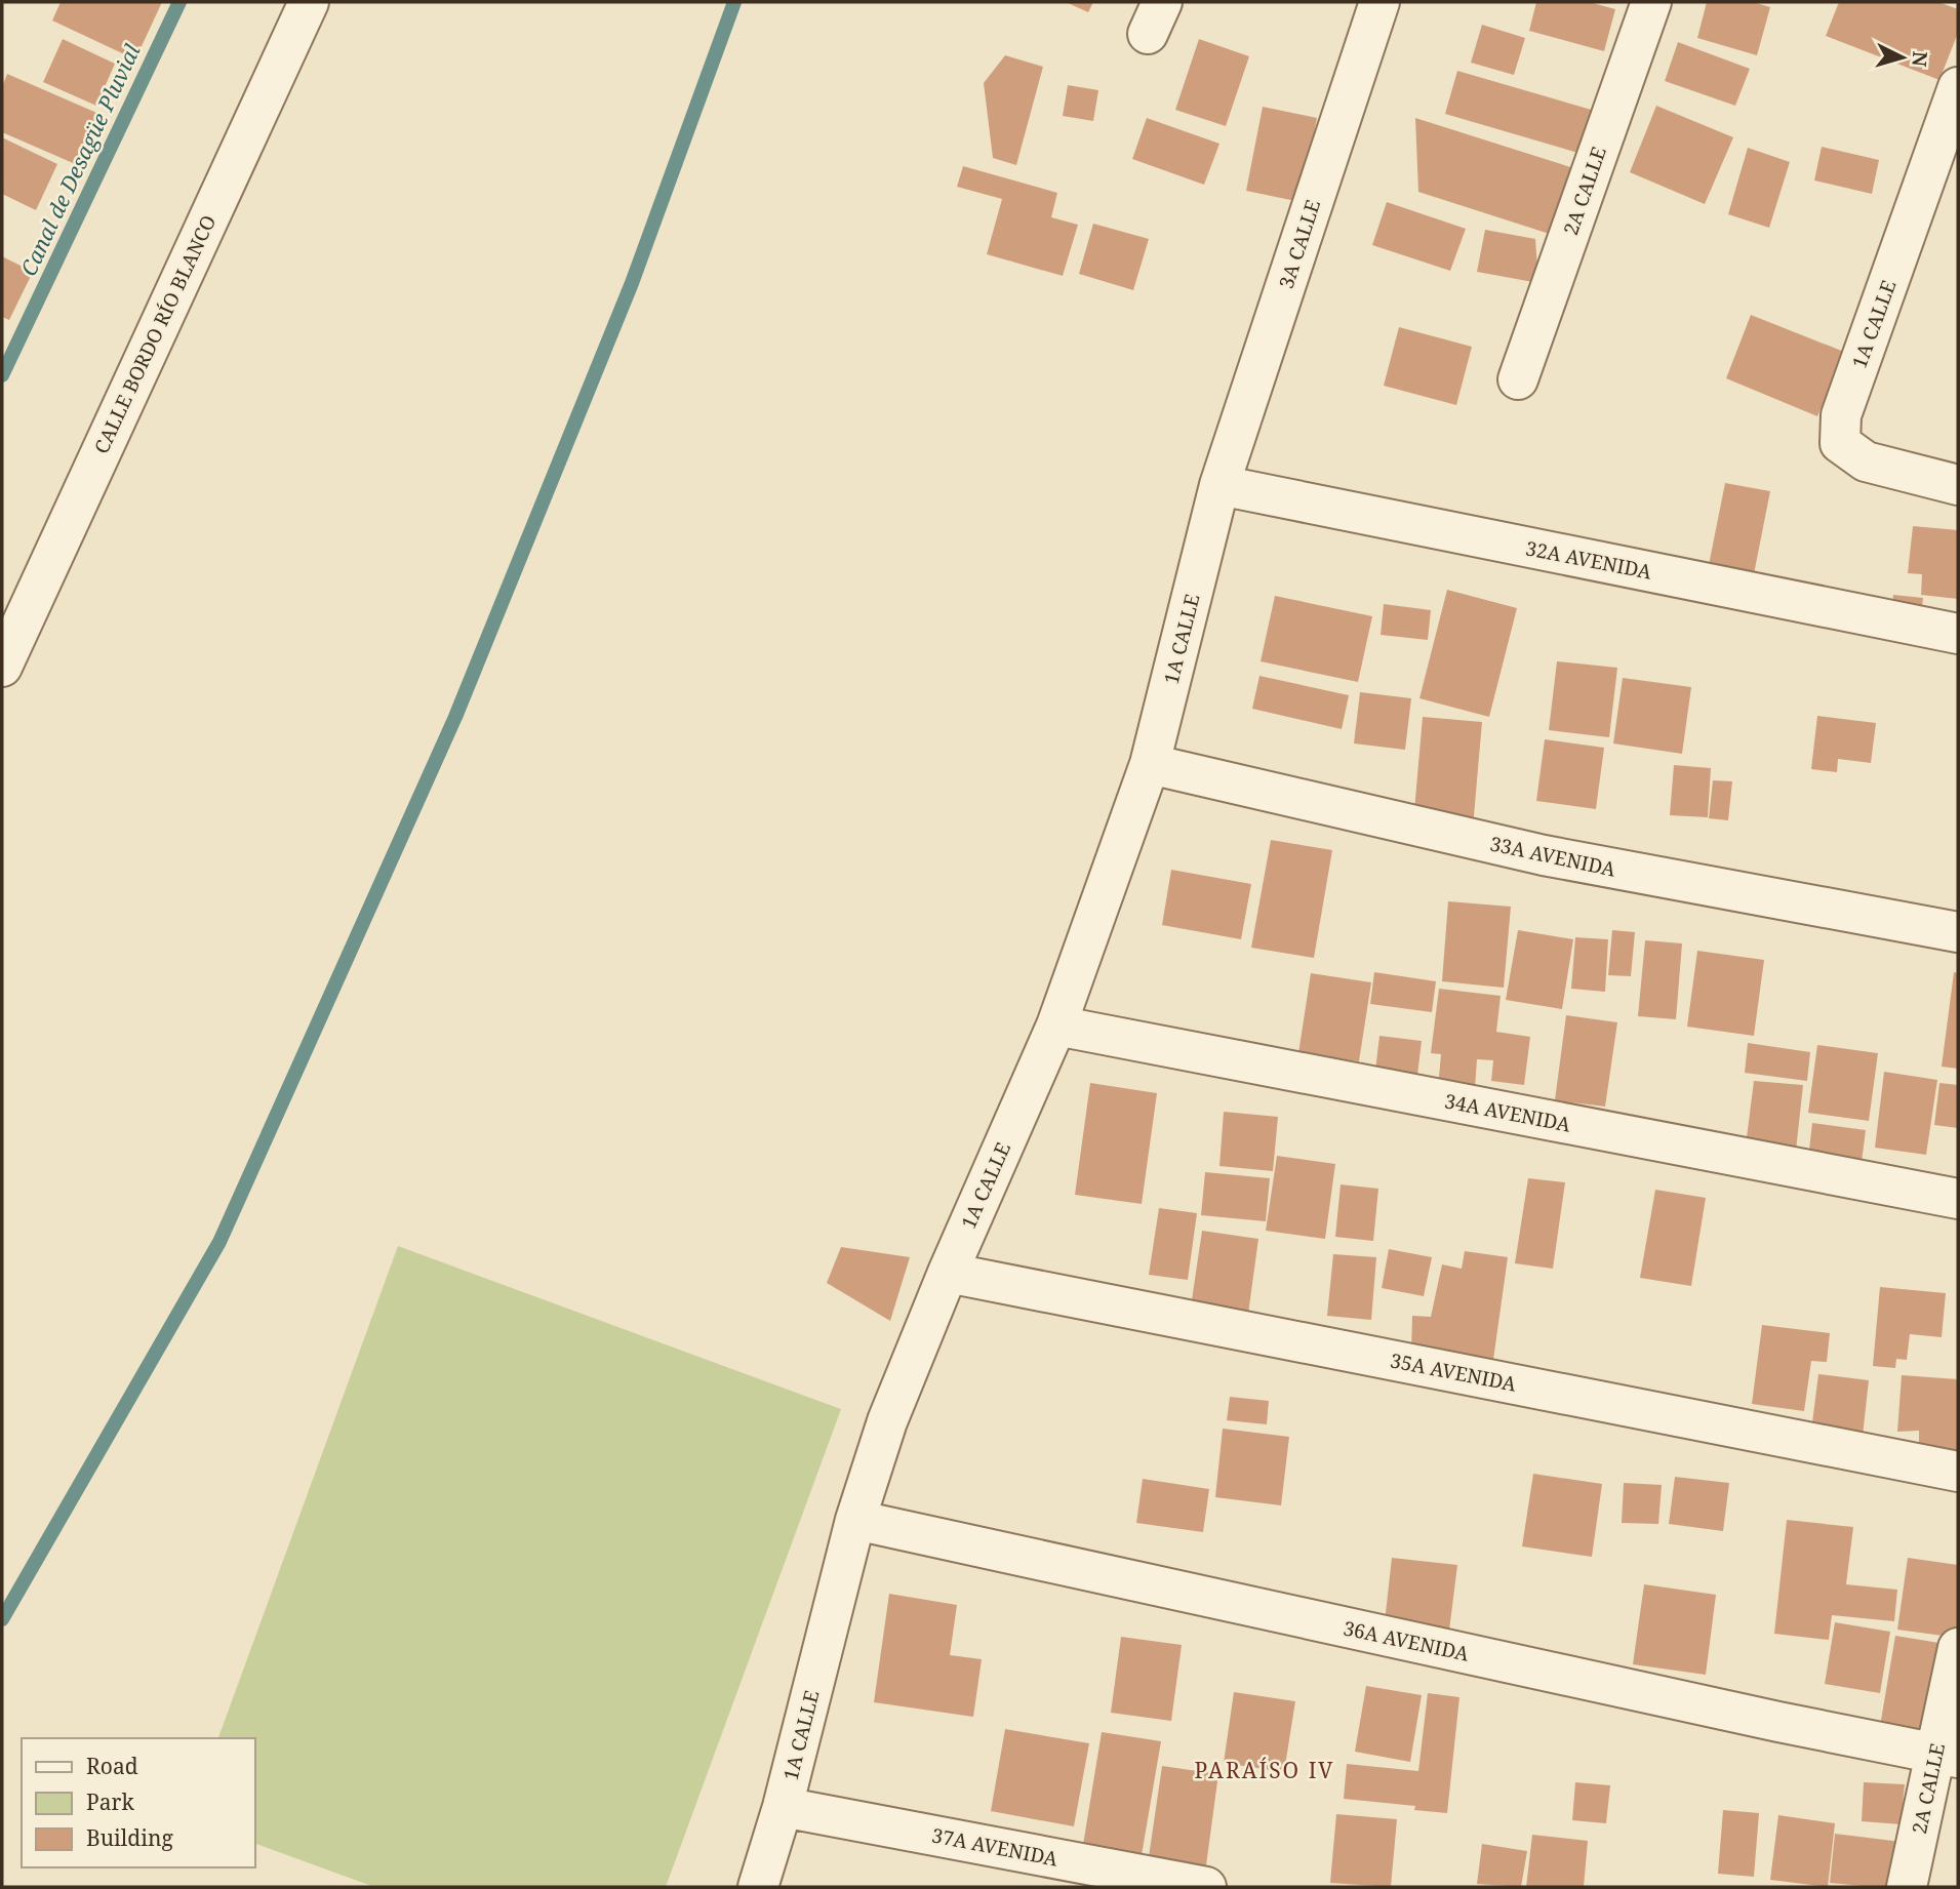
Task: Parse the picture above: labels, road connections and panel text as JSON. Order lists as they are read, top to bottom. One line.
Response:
{"streets":{"street":["2A CALLE","3A CALLE","1A CALLE","CALLE BORDO RÍO BLANCO","32A AVENIDA","33A AVENIDA","34A AVENIDA","35A AVENIDA","36A AVENIDA","37A AVENIDA"]},"crossings":[["2A CALLE","36A AVENIDA"],["3A CALLE","1A CALLE"],["3A CALLE","32A AVENIDA"],["1A CALLE","32A AVENIDA"],["1A CALLE","33A AVENIDA"],["1A CALLE","34A AVENIDA"],["1A CALLE","35A AVENIDA"],["1A CALLE","36A AVENIDA"],["1A CALLE","37A AVENIDA"]],"districts":["PARAÍSO IV"],"water":["Canal de Desagüe Pluvial"],"legend":["Road","Park","Building"],"north":"right"}
